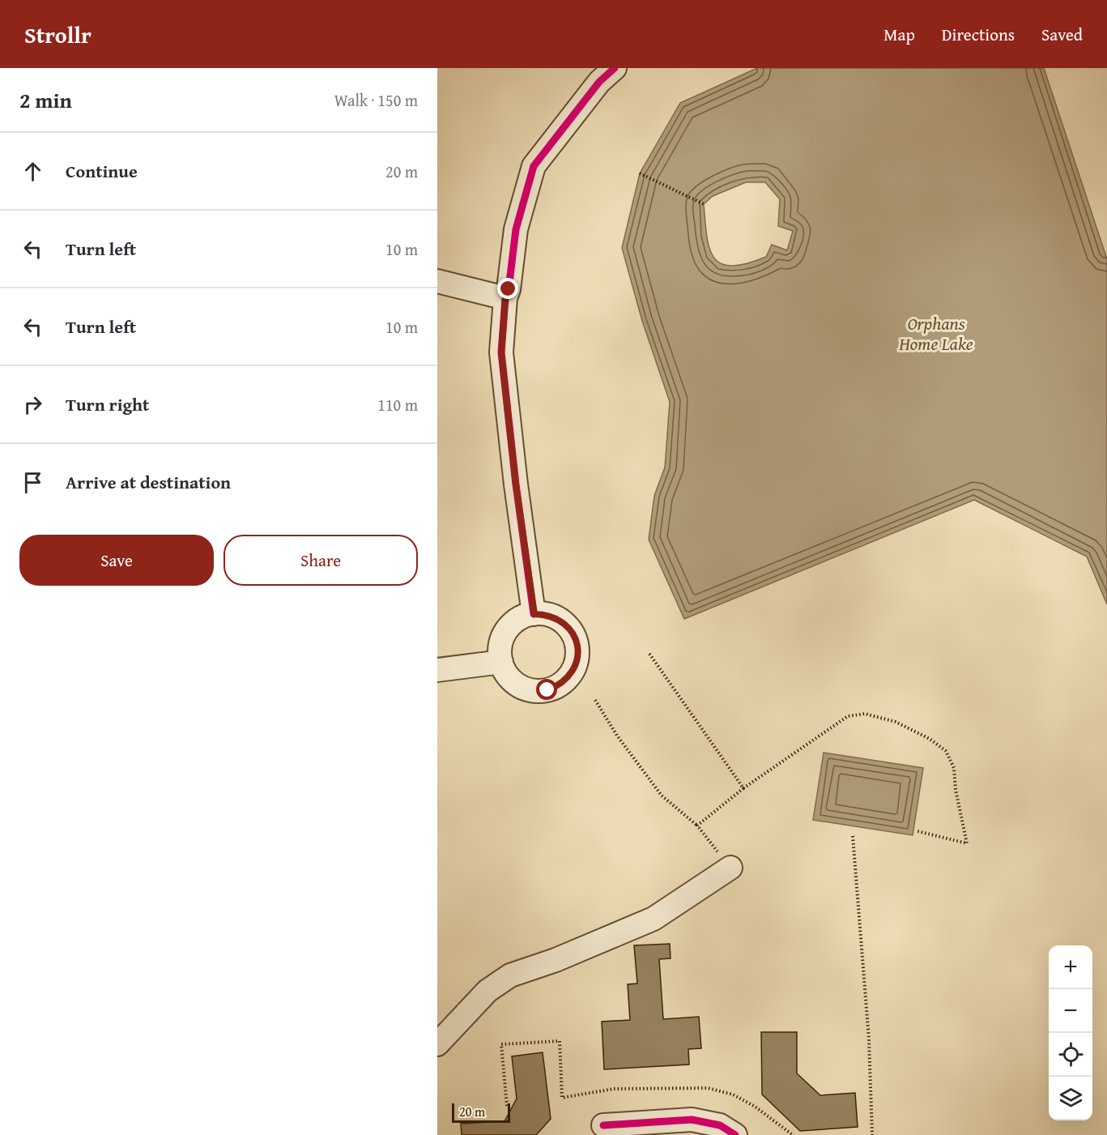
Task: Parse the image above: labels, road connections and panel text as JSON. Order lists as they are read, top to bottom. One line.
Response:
{"water":["Orphans Home Lake"],"scale_bar":"20 m","page":{"header":"Strollr","nav":["Map","Directions","Saved"],"heading":["2 min","Walk · 150 m"],"list":[["Continue","20 m"],["Turn left","10 m"],["Turn left","10 m"],["Turn right","110 m"],"Arrive at destination"],"buttons":["Save","Share"],"map_buttons":["+","−"],"scale":"20 m"}}
